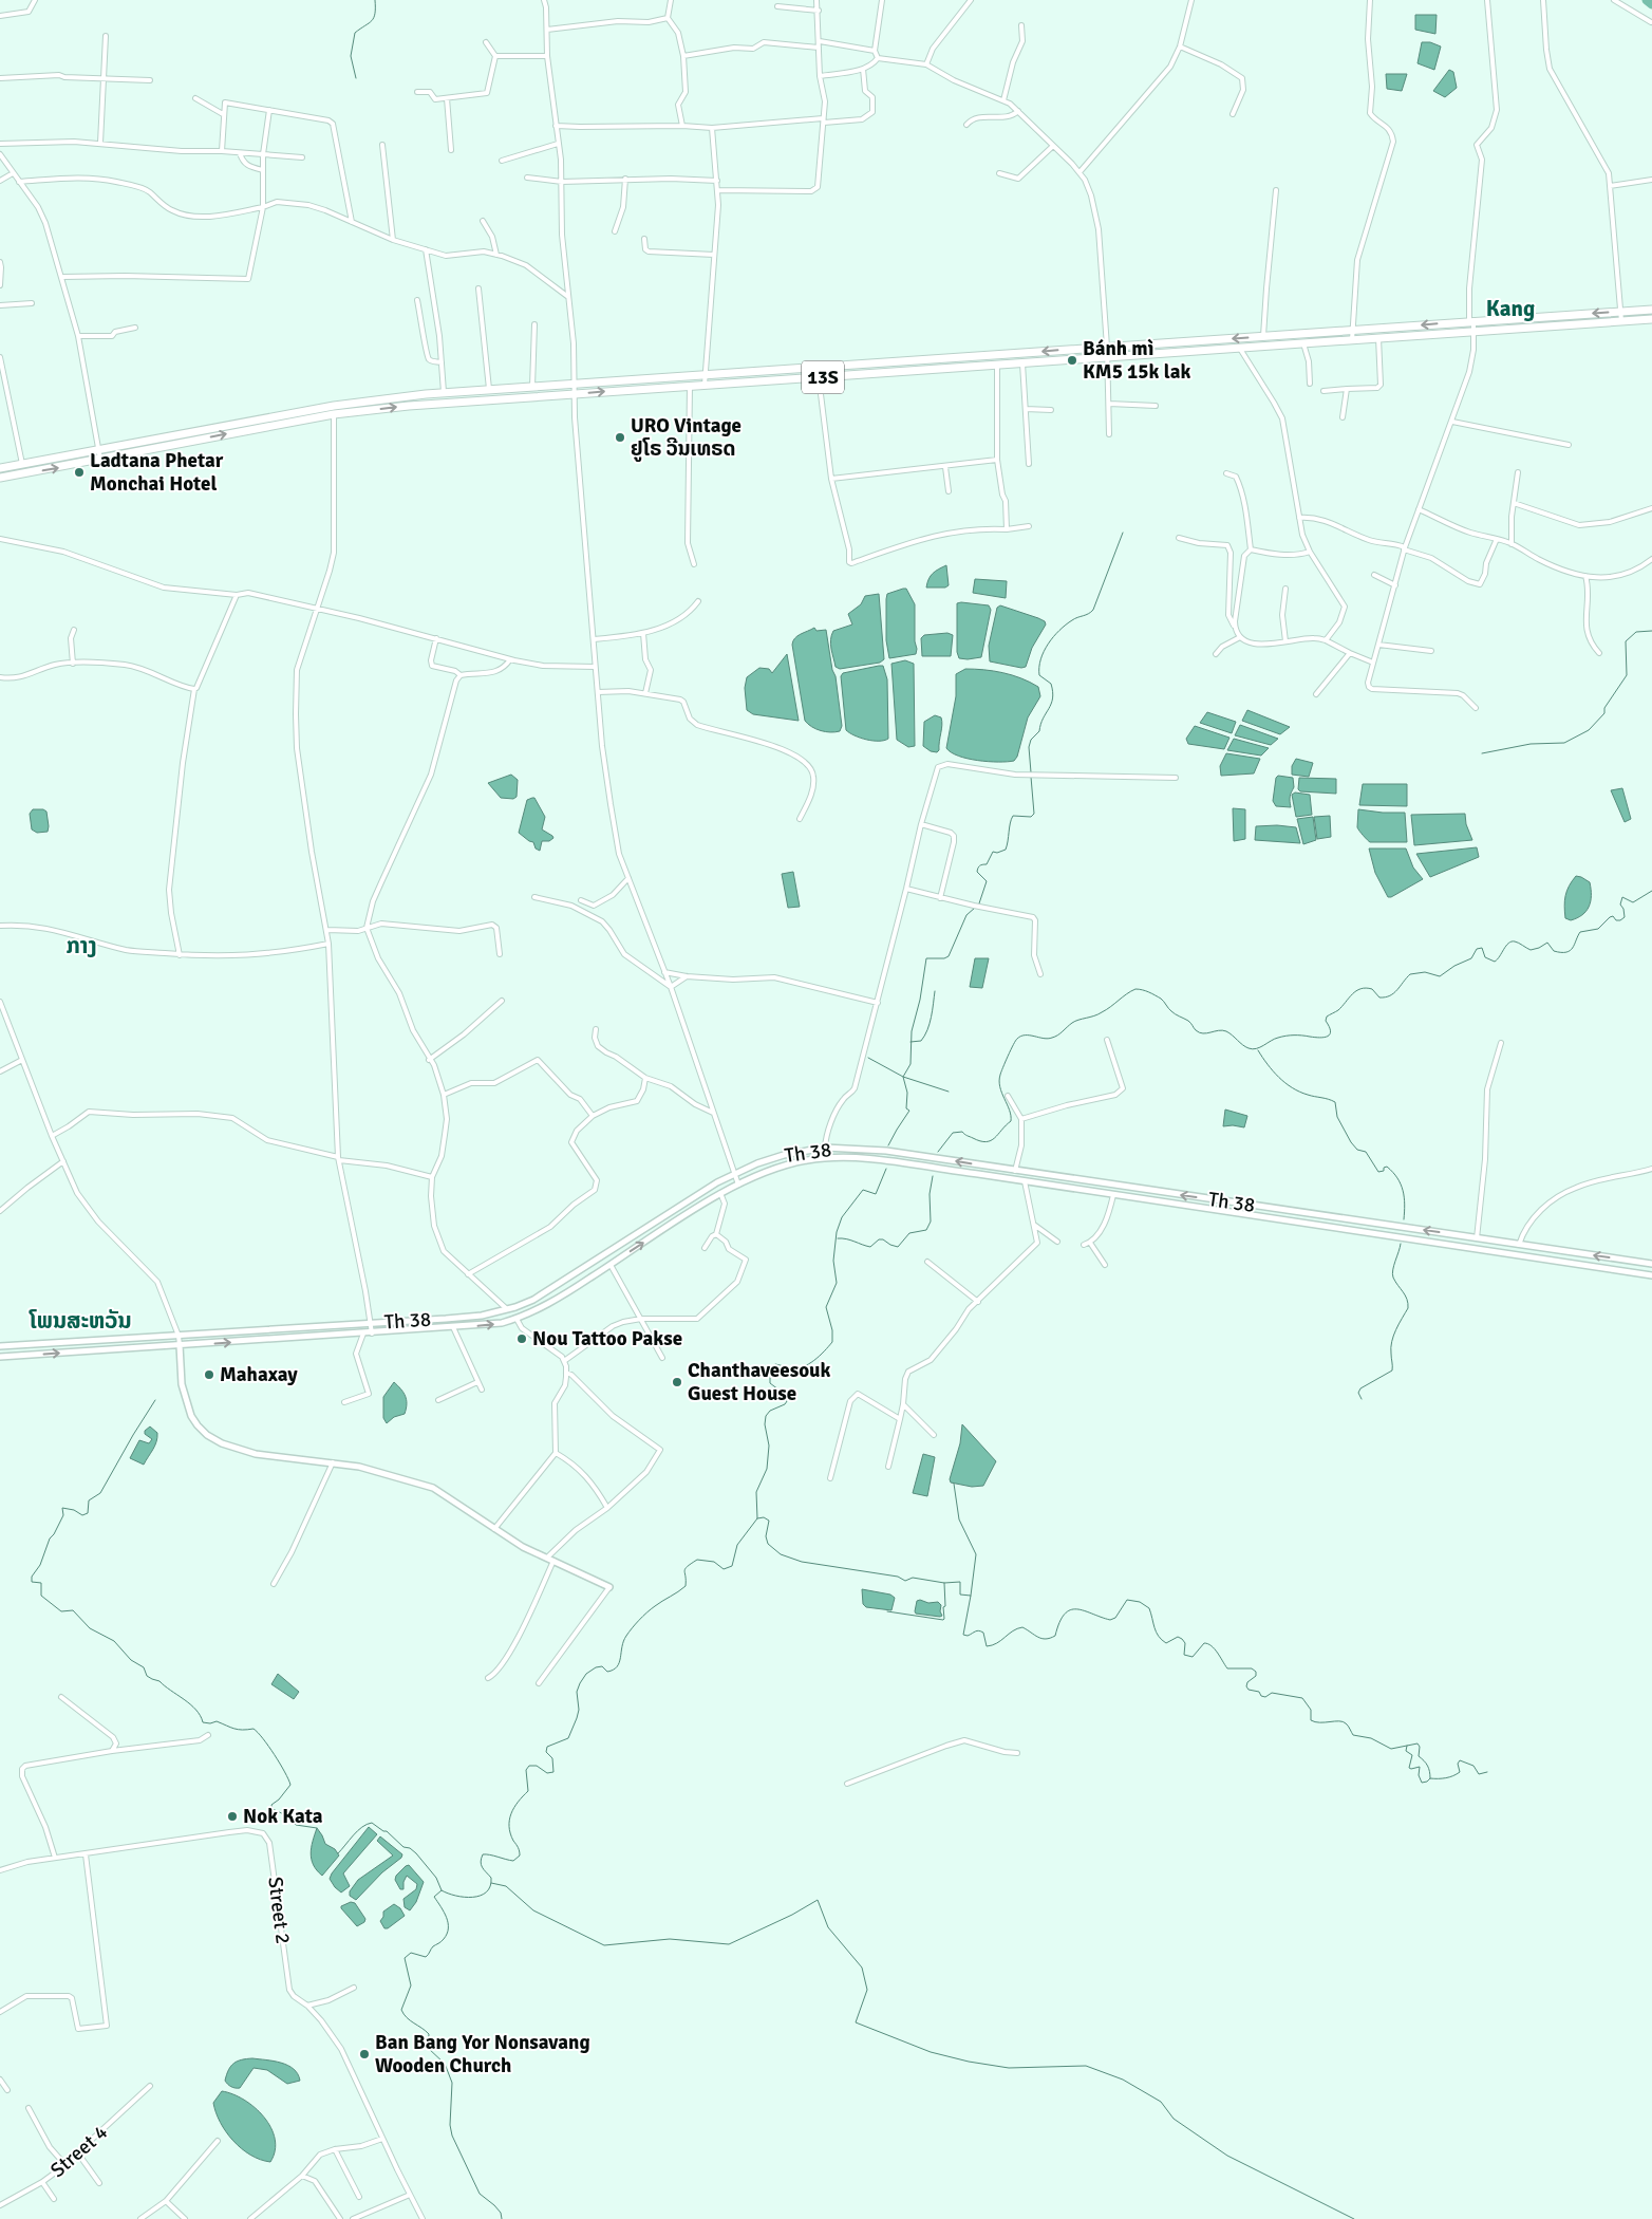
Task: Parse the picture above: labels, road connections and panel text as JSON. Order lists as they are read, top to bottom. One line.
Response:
{"streets":{"highway":["13S"],"street":["Th 38","Street 2","Street 4"]},"districts":["Kang","ກາງ","ໂພນສະຫວັນ"],"places":["Bánh mì KM5 15k lak","URO Vintage ຢູໂຣ ວີນເທຣດ","Ladtana Phetar Monchai Hotel","Nou Tattoo Pakse","Mahaxay","Chanthaveesouk Guest House","Nok Kata","Ban Bang Yor Nonsavang Wooden Church"]}
